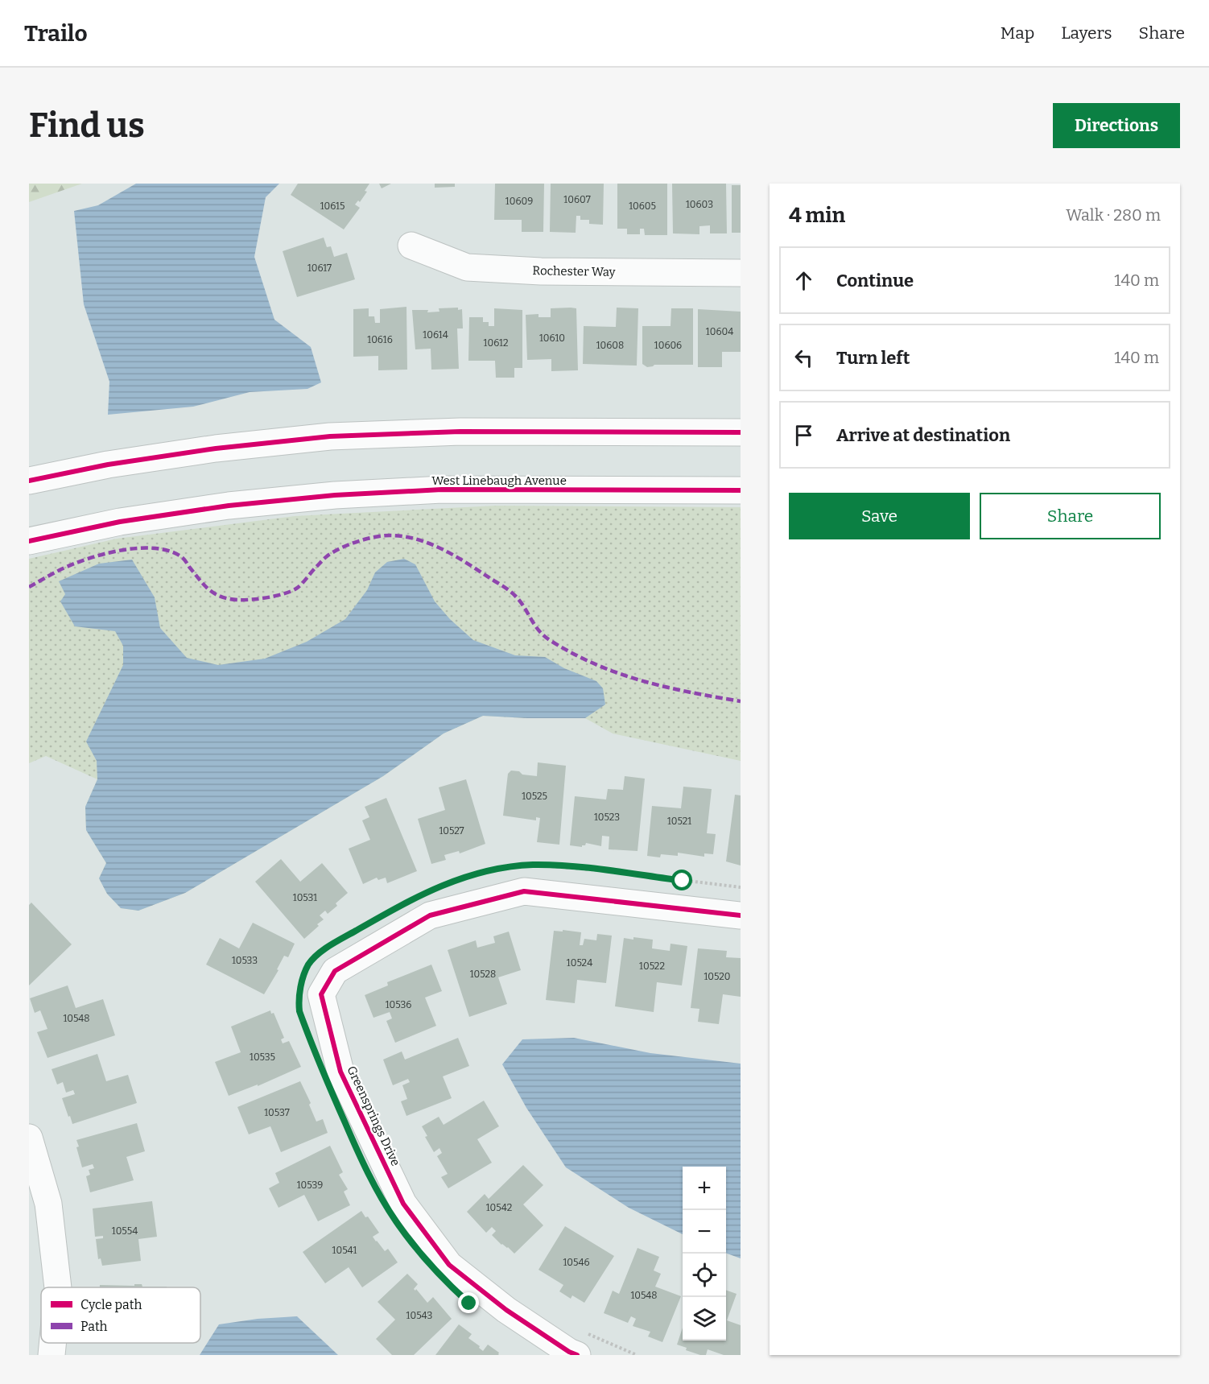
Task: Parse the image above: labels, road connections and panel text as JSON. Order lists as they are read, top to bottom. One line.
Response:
{"streets":{"street":["Rochester Way","West Linebaugh Avenue","Greensprings Drive"]},"house_numbers":["10607","10609","10603","10615","10605","10617","10604","10614","10610","10616","10612","10608","10606","10525","10523","10521","10527","10531","10533","10524","10522","10528","10520","10536","10548","10535","10537","10539","10542","10554","10541","10546","10548","10543"],"legend":["Cycle path","Path"],"page":{"header":"Trailo","nav":["Map","Layers","Share"],"buttons":["Directions",["Save","Share"]],"title":"Find us","heading":["4 min","Walk · 280 m"],"list":[["Continue","140 m"],["Turn left","140 m"],"Arrive at destination"],"map_buttons":["+","−"]}}
